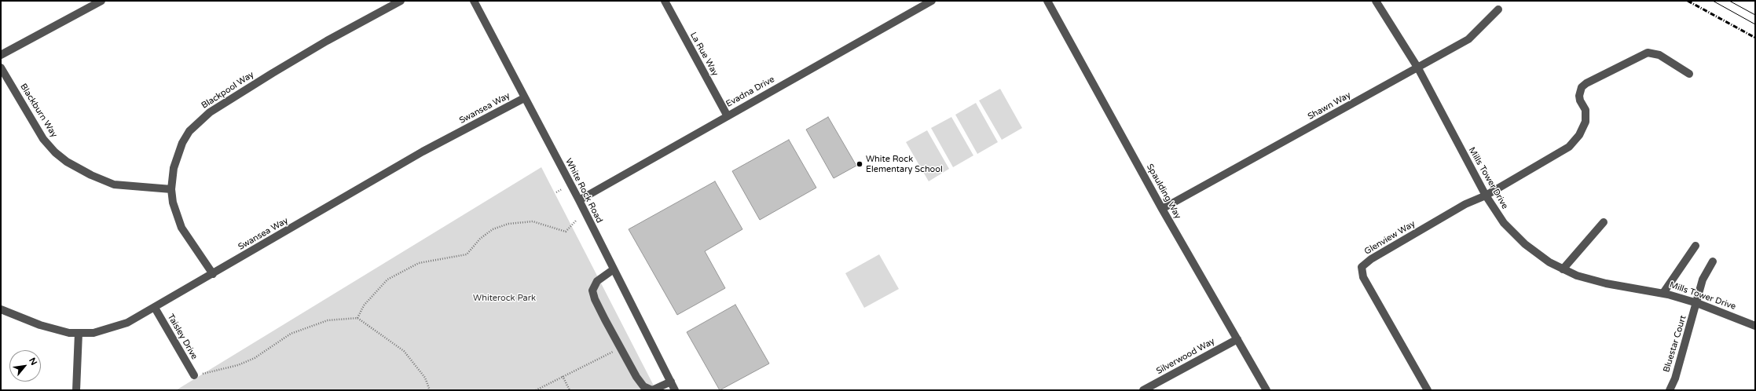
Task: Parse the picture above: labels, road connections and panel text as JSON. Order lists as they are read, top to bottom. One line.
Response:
{"streets":{"street":["La Rue Way","Blackpool Way","Evadna Drive","Shawn Way","Swansea Way","Blackburn Way","Mills Tower Drive","White Rock Road","Spaulding Way","Glenview Way","Taisley Drive","Bluestar Court","Silverwood Way"]},"crossings":[["La Rue Way","Evadna Drive"],["Blackpool Way","Swansea Way"],["Blackpool Way","Blackburn Way"],["Evadna Drive","White Rock Road"],["Shawn Way","Mills Tower Drive"],["Shawn Way","Spaulding Way"],["Swansea Way","White Rock Road"],["Swansea Way","Taisley Drive"],["Mills Tower Drive","Glenview Way"],["Mills Tower Drive","Bluestar Court"],["Spaulding Way","Silverwood Way"]],"parks":["Whiterock Park"],"places":["White Rock Elementary School"],"north":"top right"}
